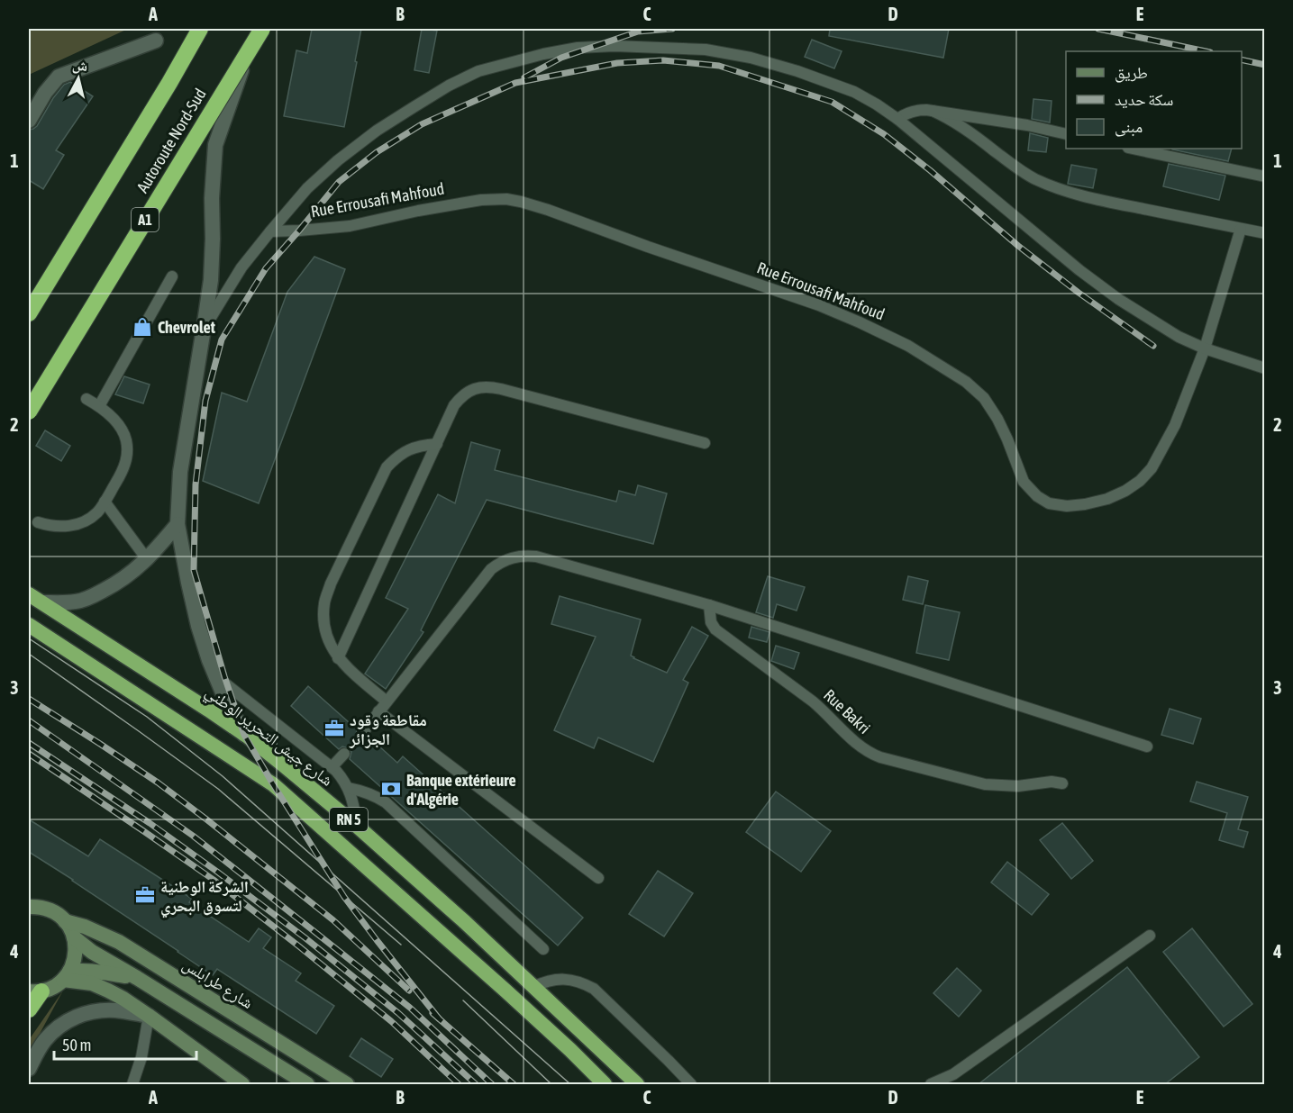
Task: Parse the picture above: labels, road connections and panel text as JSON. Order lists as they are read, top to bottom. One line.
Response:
{"streets":{"highway":["Autoroute Nord-Sud","A1","شارع جيش التحرير الوطني","RN 5"],"main road":["شارع طرابلس"],"street":["Rue Errousafi Mahfoud"],"lane":["Rue Bakri"]},"crossings":[["Rue Errousafi Mahfoud","شارع جيش التحرير الوطني"]],"places":{"shop":["Chevrolet"],"office":["مقاطعة وقود الجزائر","الشركة الوطنية لتسوق البحري"],"bank":["Banque extérieure d'Algérie"]},"legend":["طريق","سكة حديد","مبنى"],"scale_bar":"50 m","north":"top","grid":{"columns":["A","B","C","D","E"],"rows":["1","2","3","4"]}}
